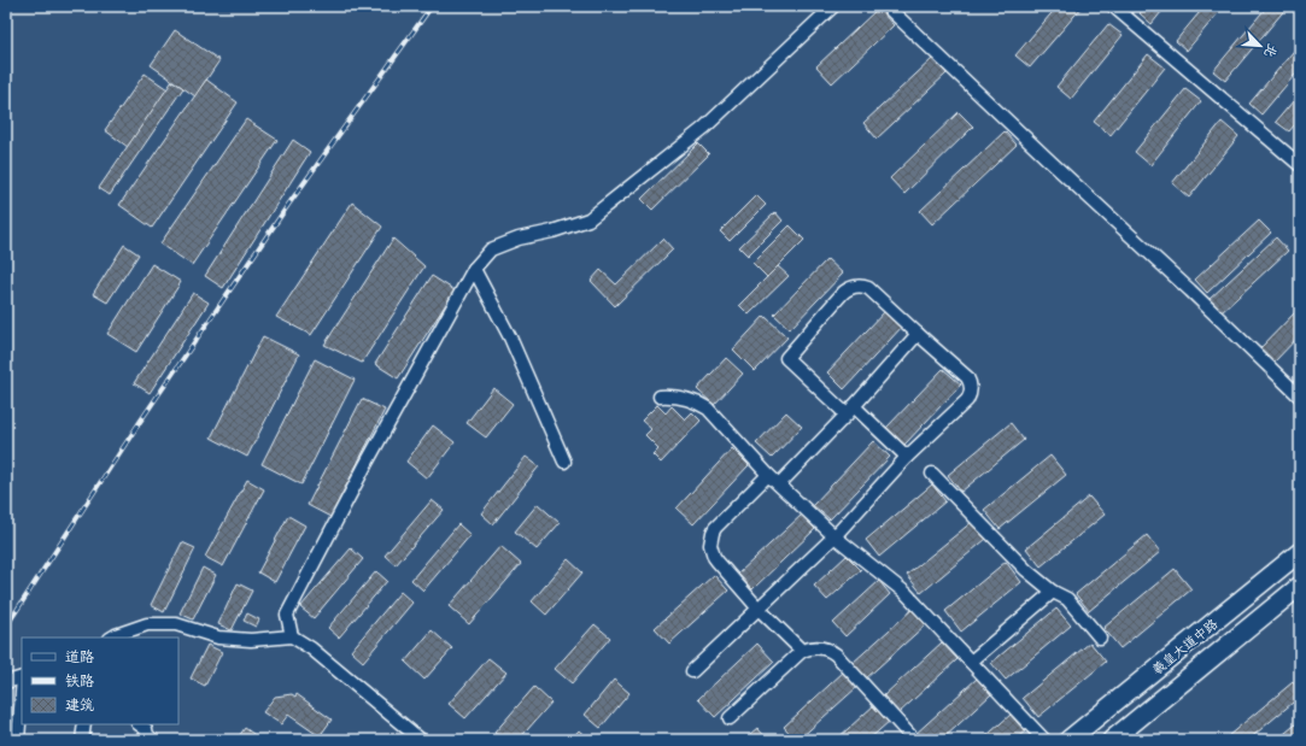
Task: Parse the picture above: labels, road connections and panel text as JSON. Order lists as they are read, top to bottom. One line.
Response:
{"streets":{"main road":["羲皇大道中路"]},"legend":["道路","铁路","建筑"],"north":"bottom right"}
